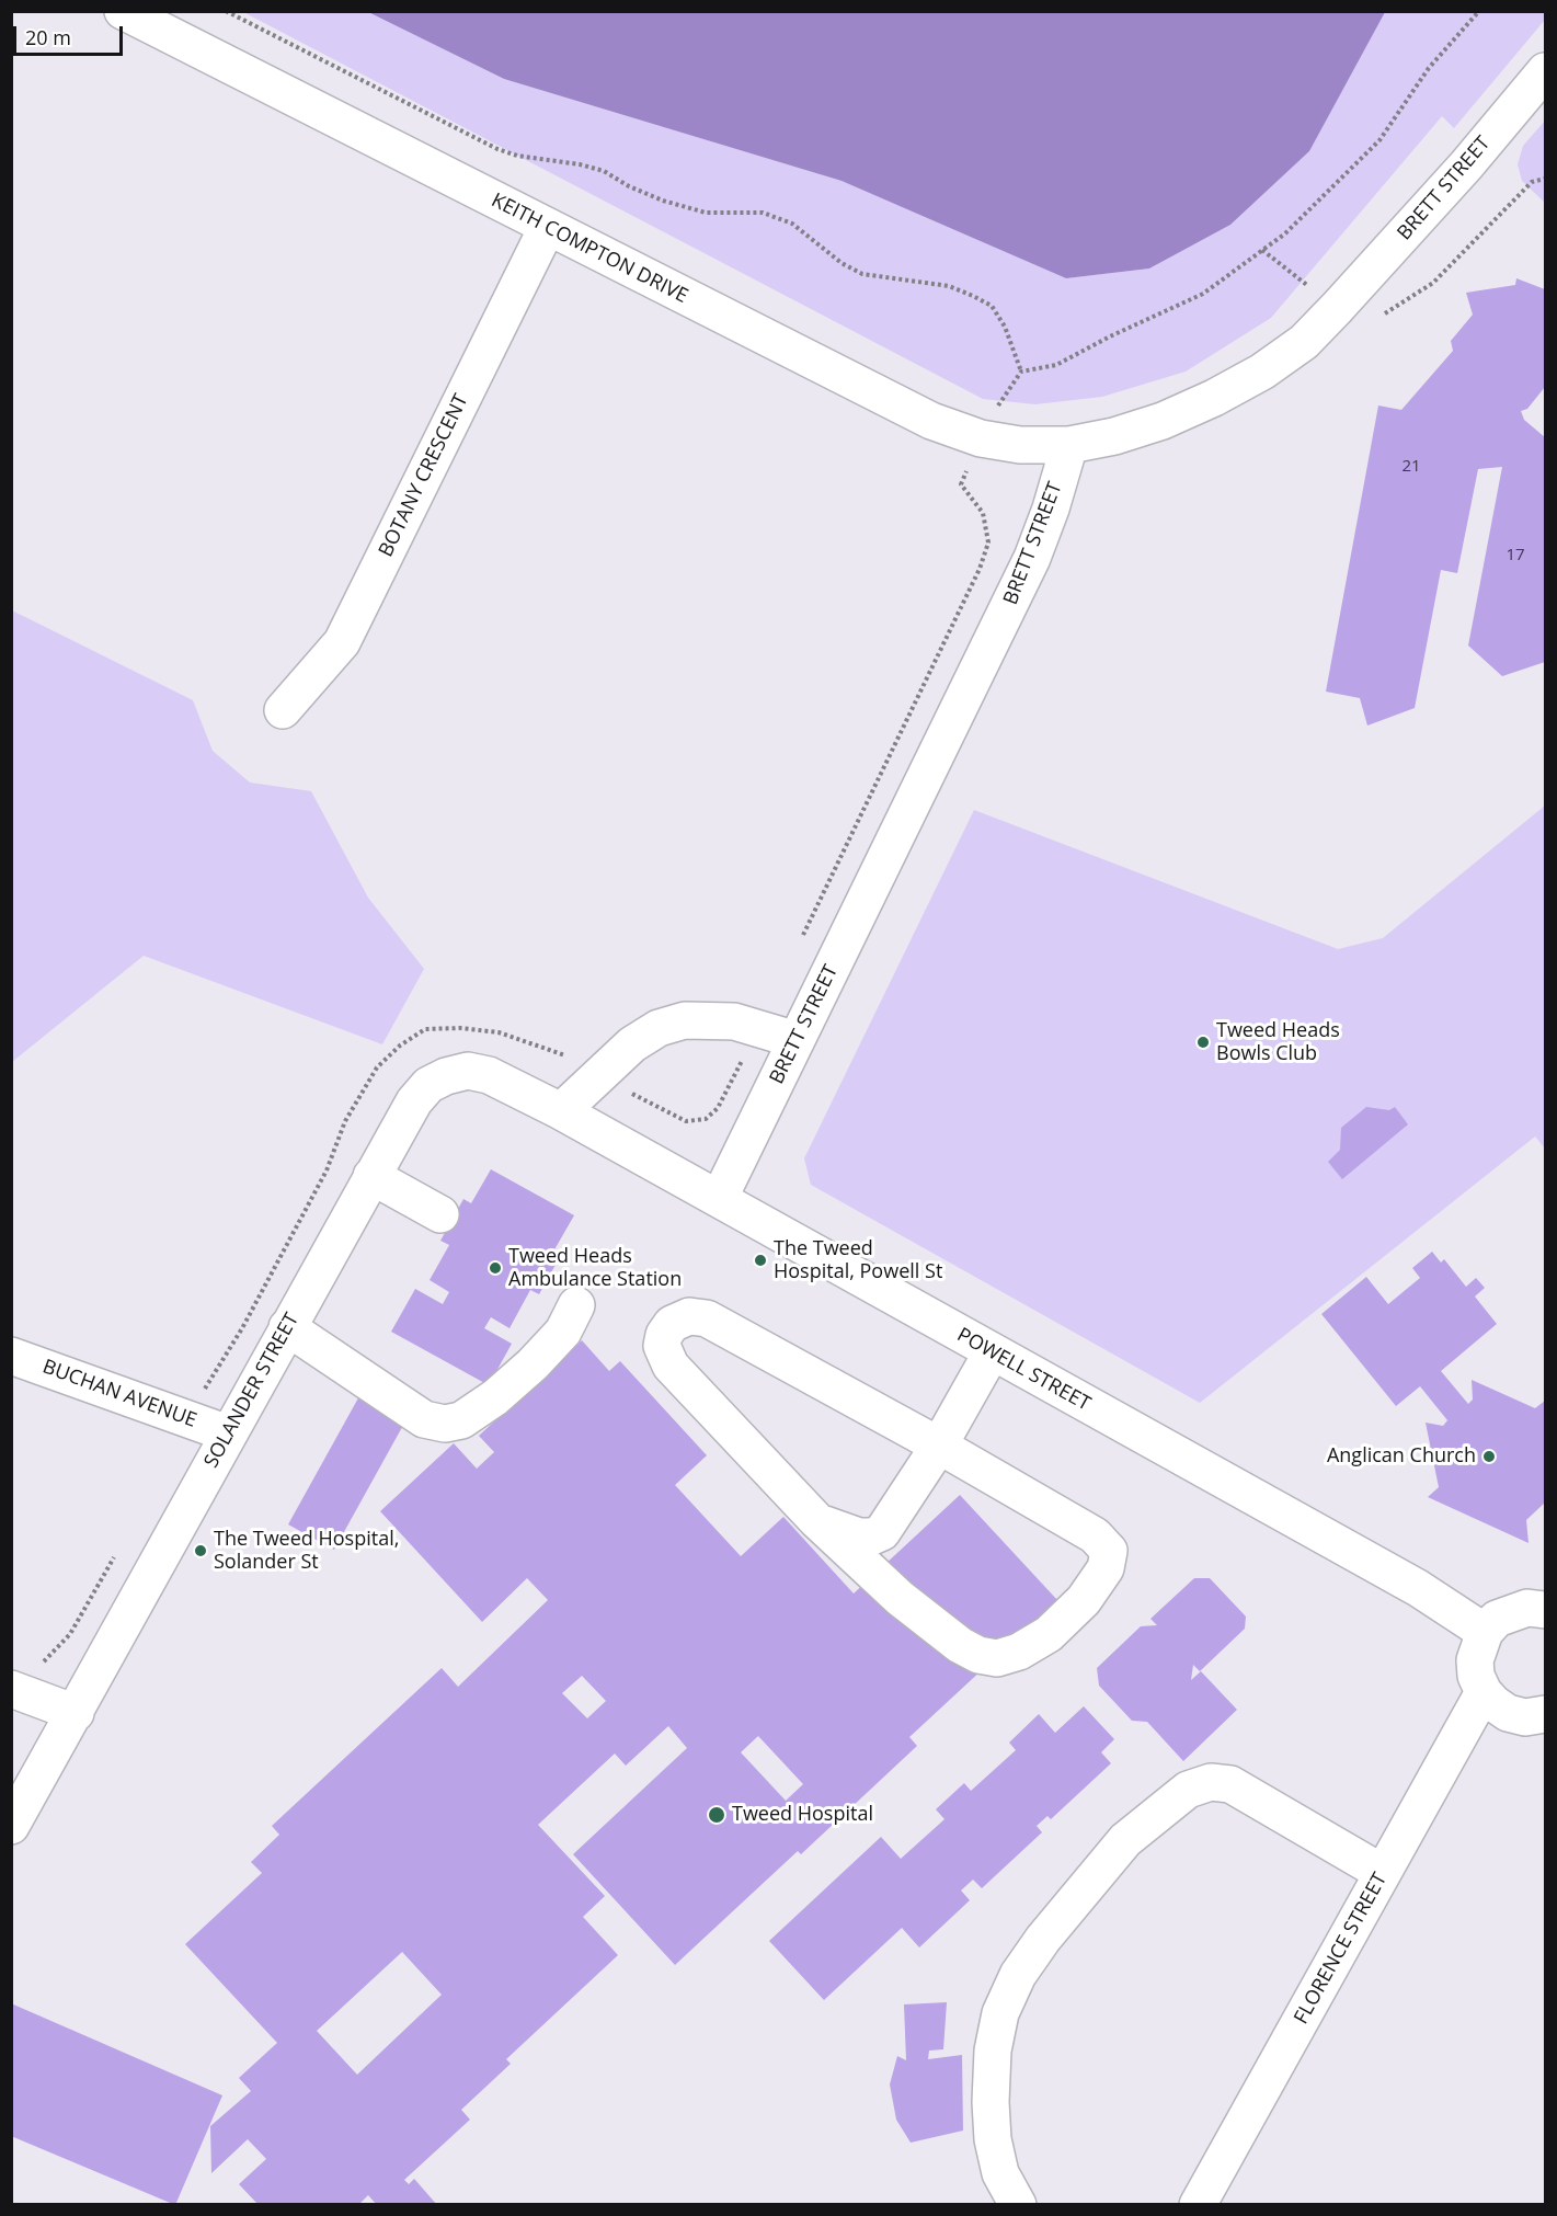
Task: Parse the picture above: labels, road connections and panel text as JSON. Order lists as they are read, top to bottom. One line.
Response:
{"streets":{"street":["BRETT STREET","KEITH COMPTON DRIVE","BOTANY CRESCENT","POWELL STREET","SOLANDER STREET","BUCHAN AVENUE","FLORENCE STREET"]},"crossings":[["BRETT STREET","KEITH COMPTON DRIVE"],["BRETT STREET","POWELL STREET"],["KEITH COMPTON DRIVE","BOTANY CRESCENT"],["POWELL STREET","SOLANDER STREET"],["SOLANDER STREET","BUCHAN AVENUE"]],"places":["Tweed Heads Bowls Club","The Tweed Hospital, Powell St","Tweed Heads Ambulance Station","Anglican Church","The Tweed Hospital, Solander St","Tweed Hospital"],"house_numbers":["21","17"],"scale_bar":"20 m"}
